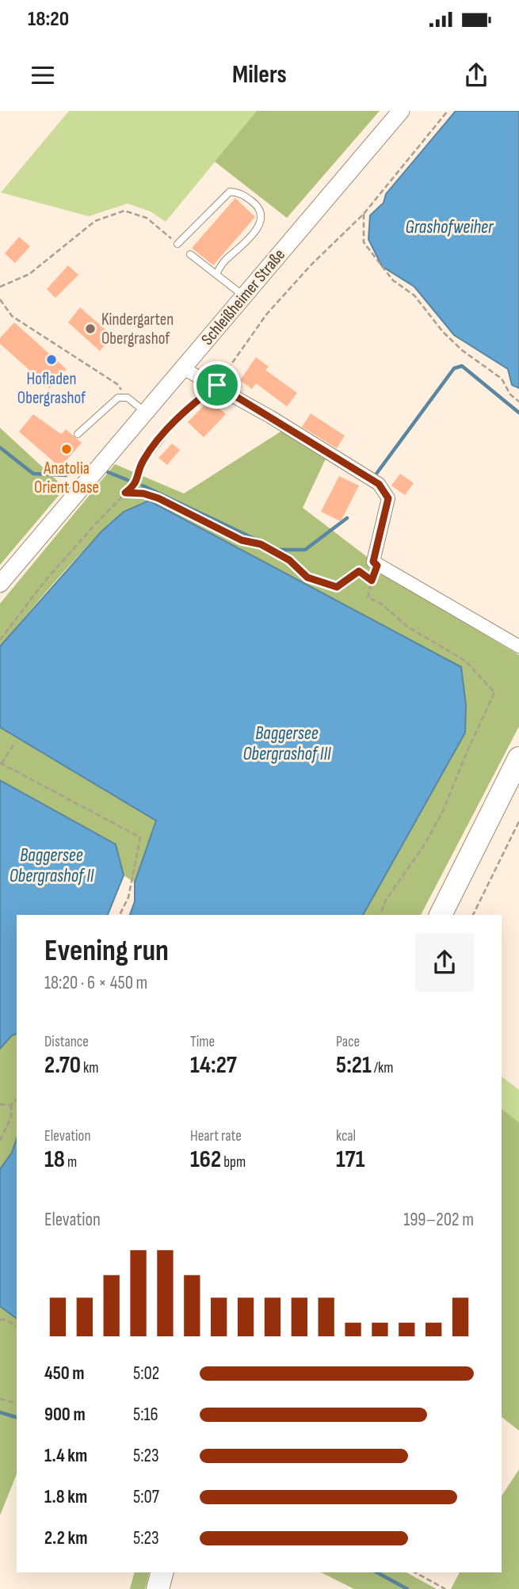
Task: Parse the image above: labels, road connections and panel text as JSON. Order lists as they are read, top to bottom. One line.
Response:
{"streets":{"main road":["Schleißheimer Straße"]},"water":["Grashofweiher","Baggersee Obergrashof III","Baggersee Obergrashof II"],"places":["Kindergarten Obergrashof","Hofladen Obergrashof","Anatolia Orient Oase"],"page":{"status":"18:20","header":"Milers","heading":["Evening run","18:20 · 6 × 450 m"],"stats":[["Distance","2.70 km"],["Time","14:27"],["Pace","5:21 /km"],["Elevation","18 m"],["Heart rate","162 bpm"],["kcal","171"]],"chart":["Elevation","199–202 m"],"list":[{"name":"450 m","note":"5:02"},{"name":"900 m","note":"5:16"},{"name":"1.4 km","note":"5:23"},{"name":"1.8 km","note":"5:07"},{"name":"2.2 km","note":"5:23"}]}}
